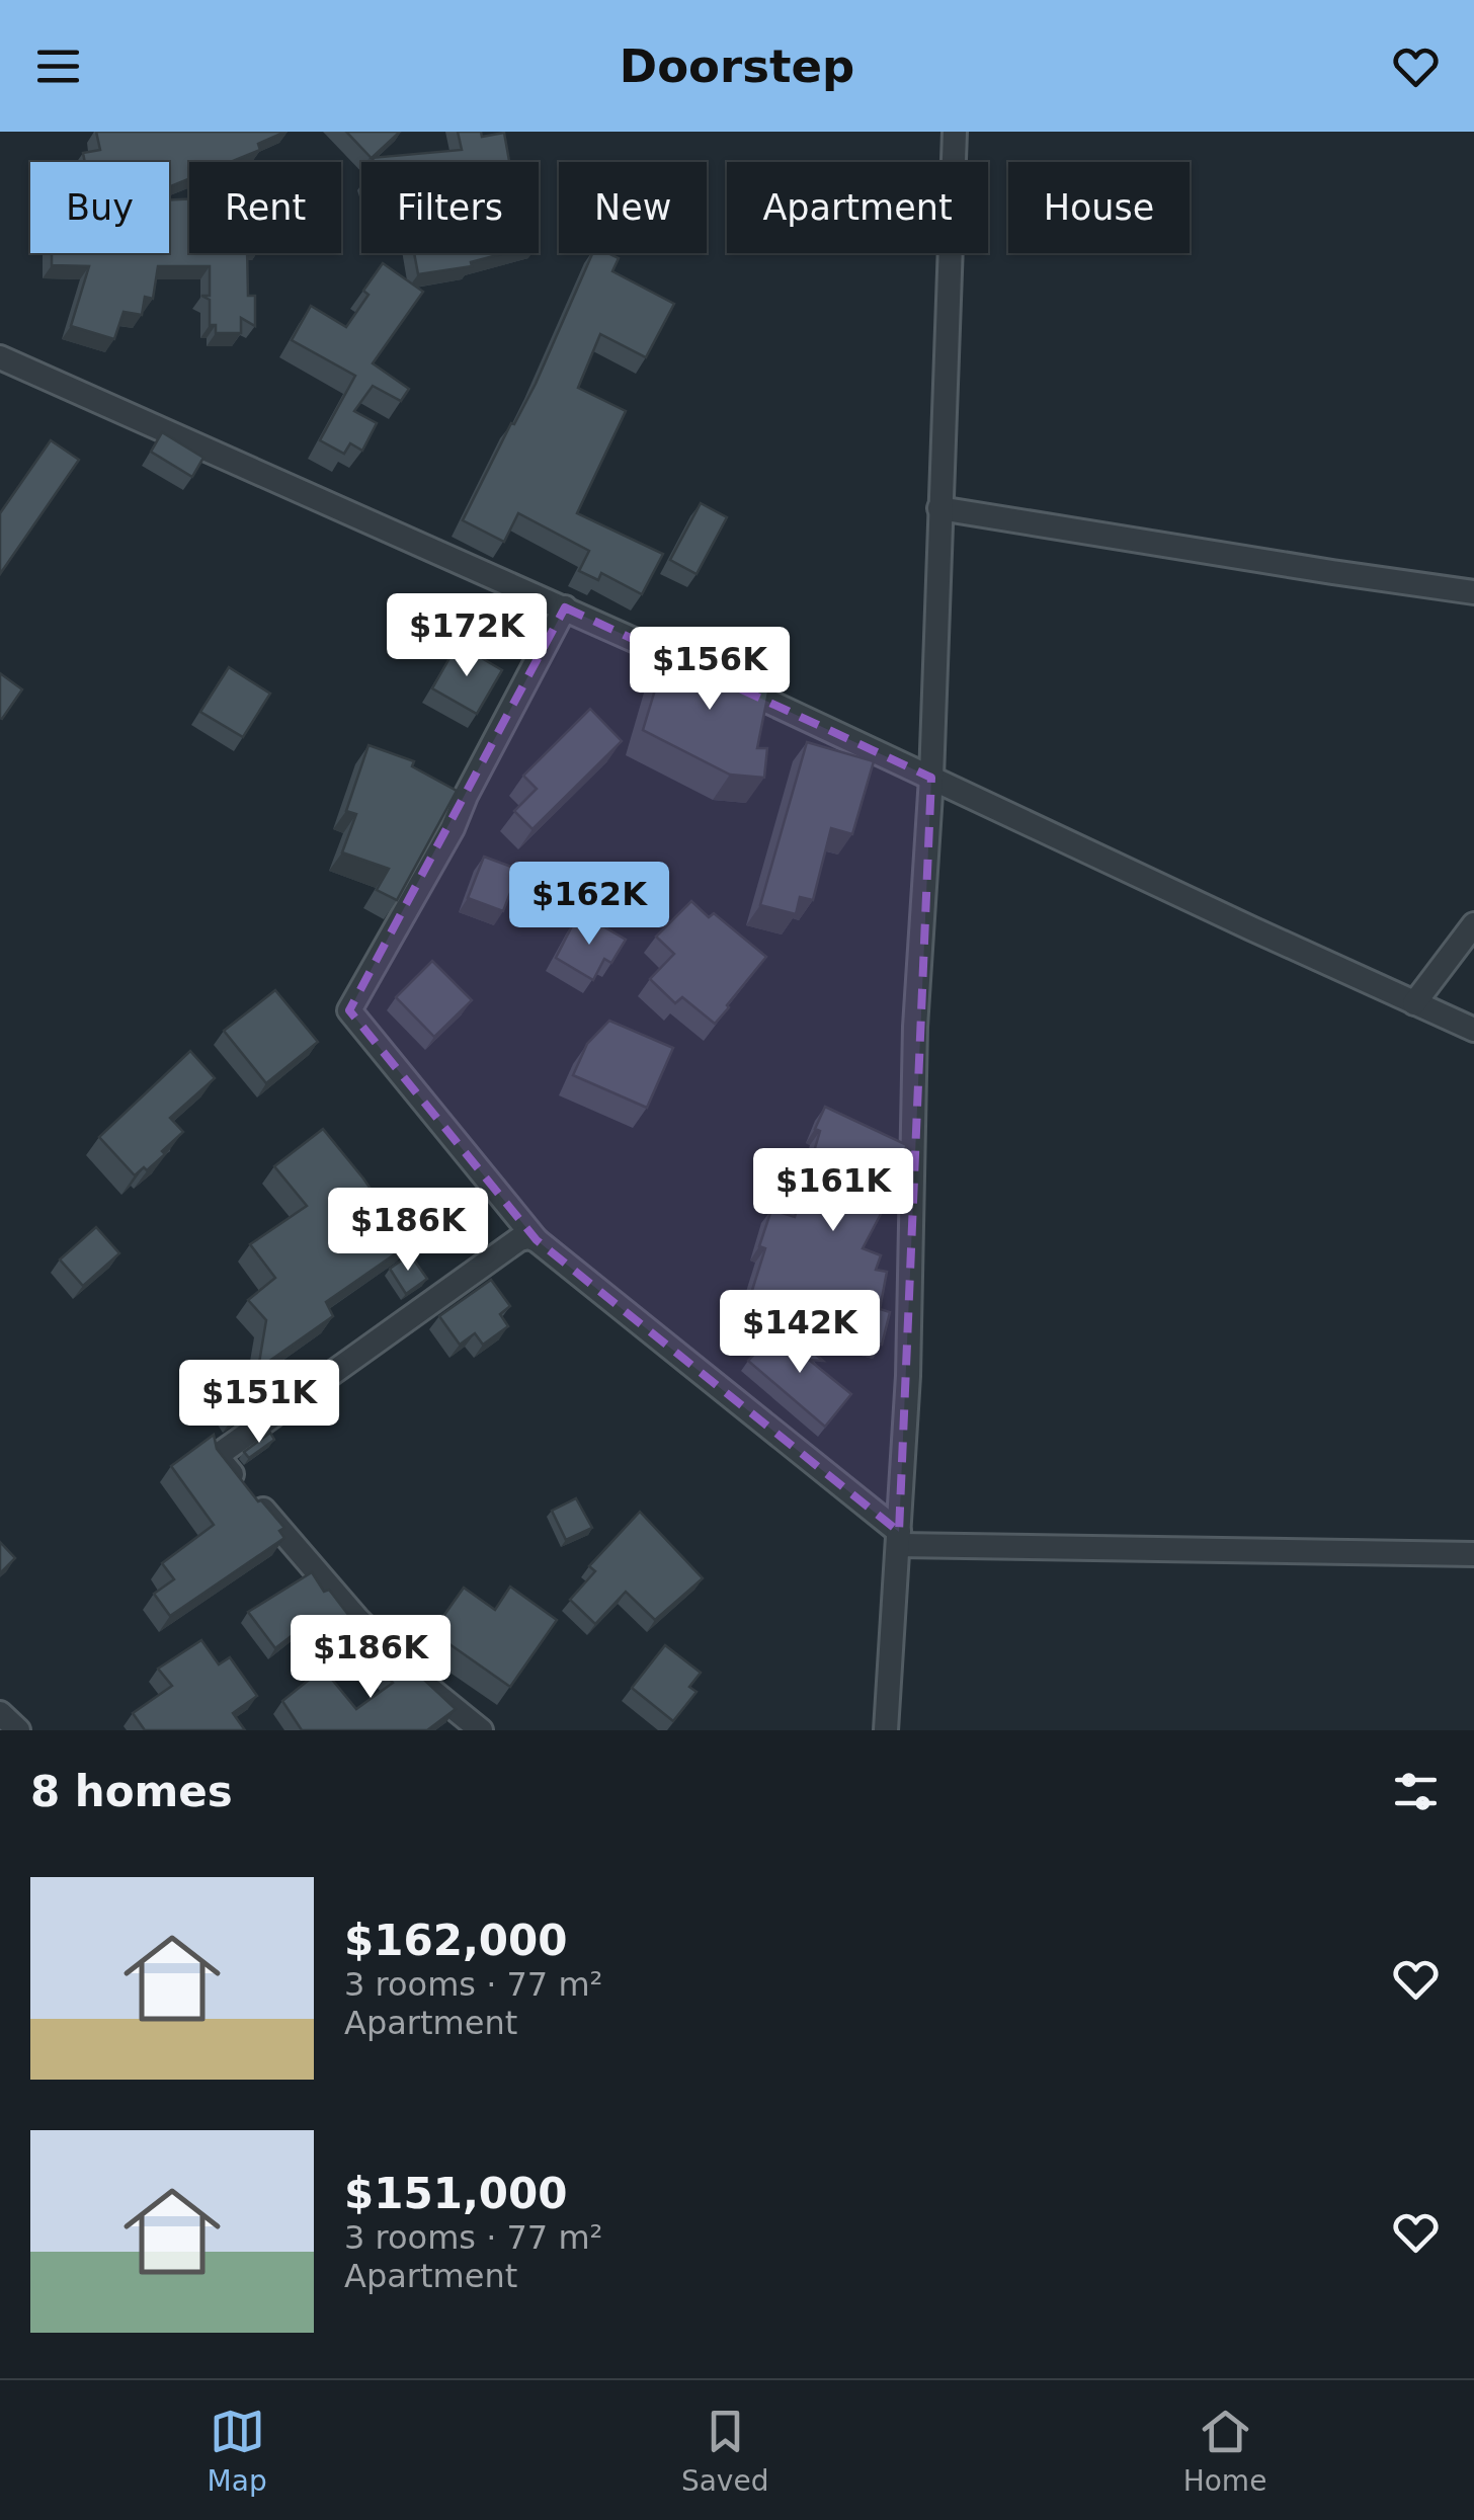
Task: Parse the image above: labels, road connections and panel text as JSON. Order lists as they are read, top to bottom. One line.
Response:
{"page":{"header":"Doorstep","chip":["Buy","Rent","Filters","New","Apartment","House"],"price":["$172K","$156K","$162K","$161K","$186K","$142K","$151K","$186K"],"heading":"8 homes","list":[{"name":"$162,000","note":"3 rooms · 77 m² · Apartment"},{"name":"$151,000","note":"3 rooms · 77 m² · Apartment"}],"tabs":["Map","Saved","Home"]}}
